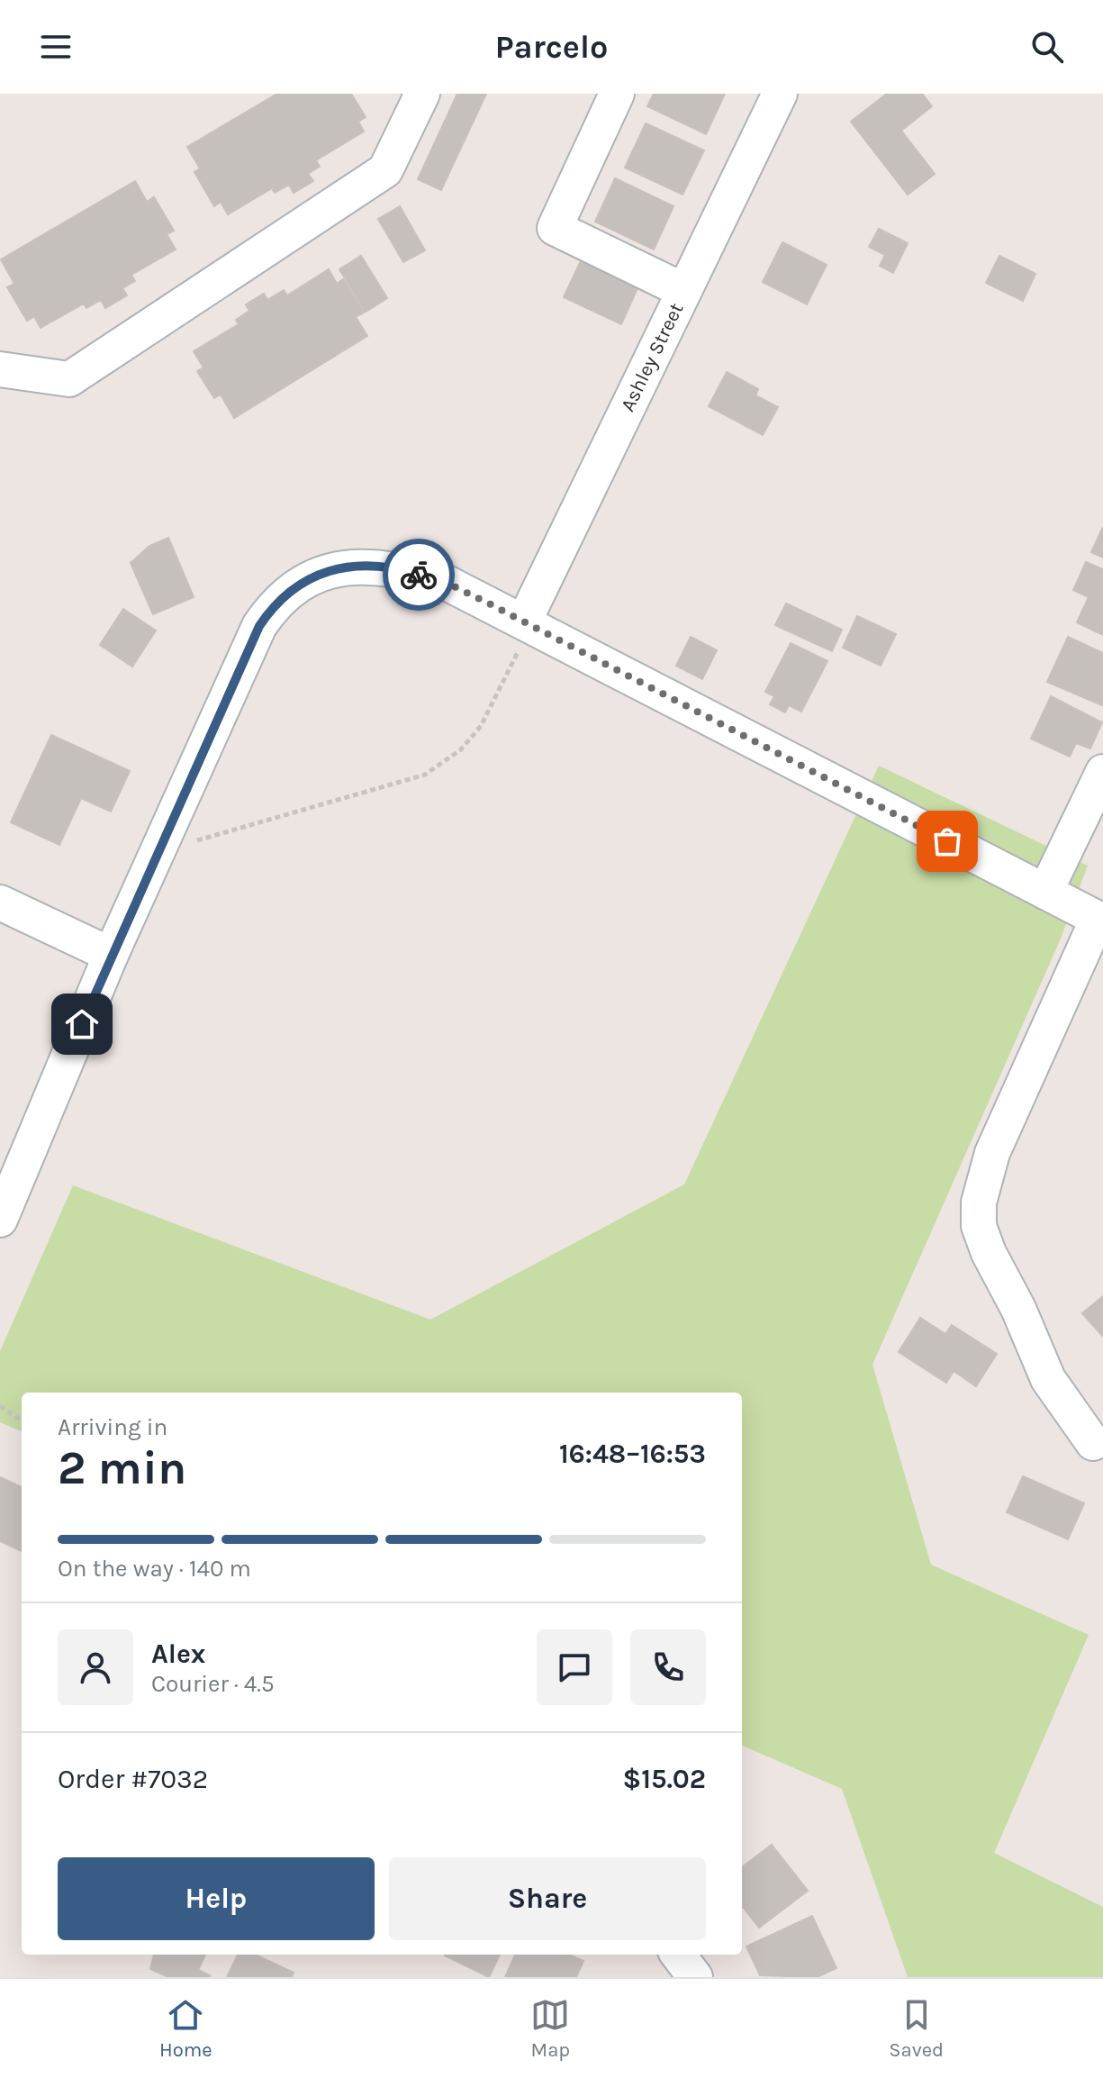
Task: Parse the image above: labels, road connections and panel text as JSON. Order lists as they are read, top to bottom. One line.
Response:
{"streets":{"street":["Ashley Street"]},"page":{"header":"Parcelo","heading":["2 min","Arriving in","16:48–16:53"],"panel":["Alex","Courier · 4.5","Order #7032","$15.02"],"bar":"On the way · 140 m","buttons":["Help","Share"],"tabs":["Home","Map","Saved"]}}
